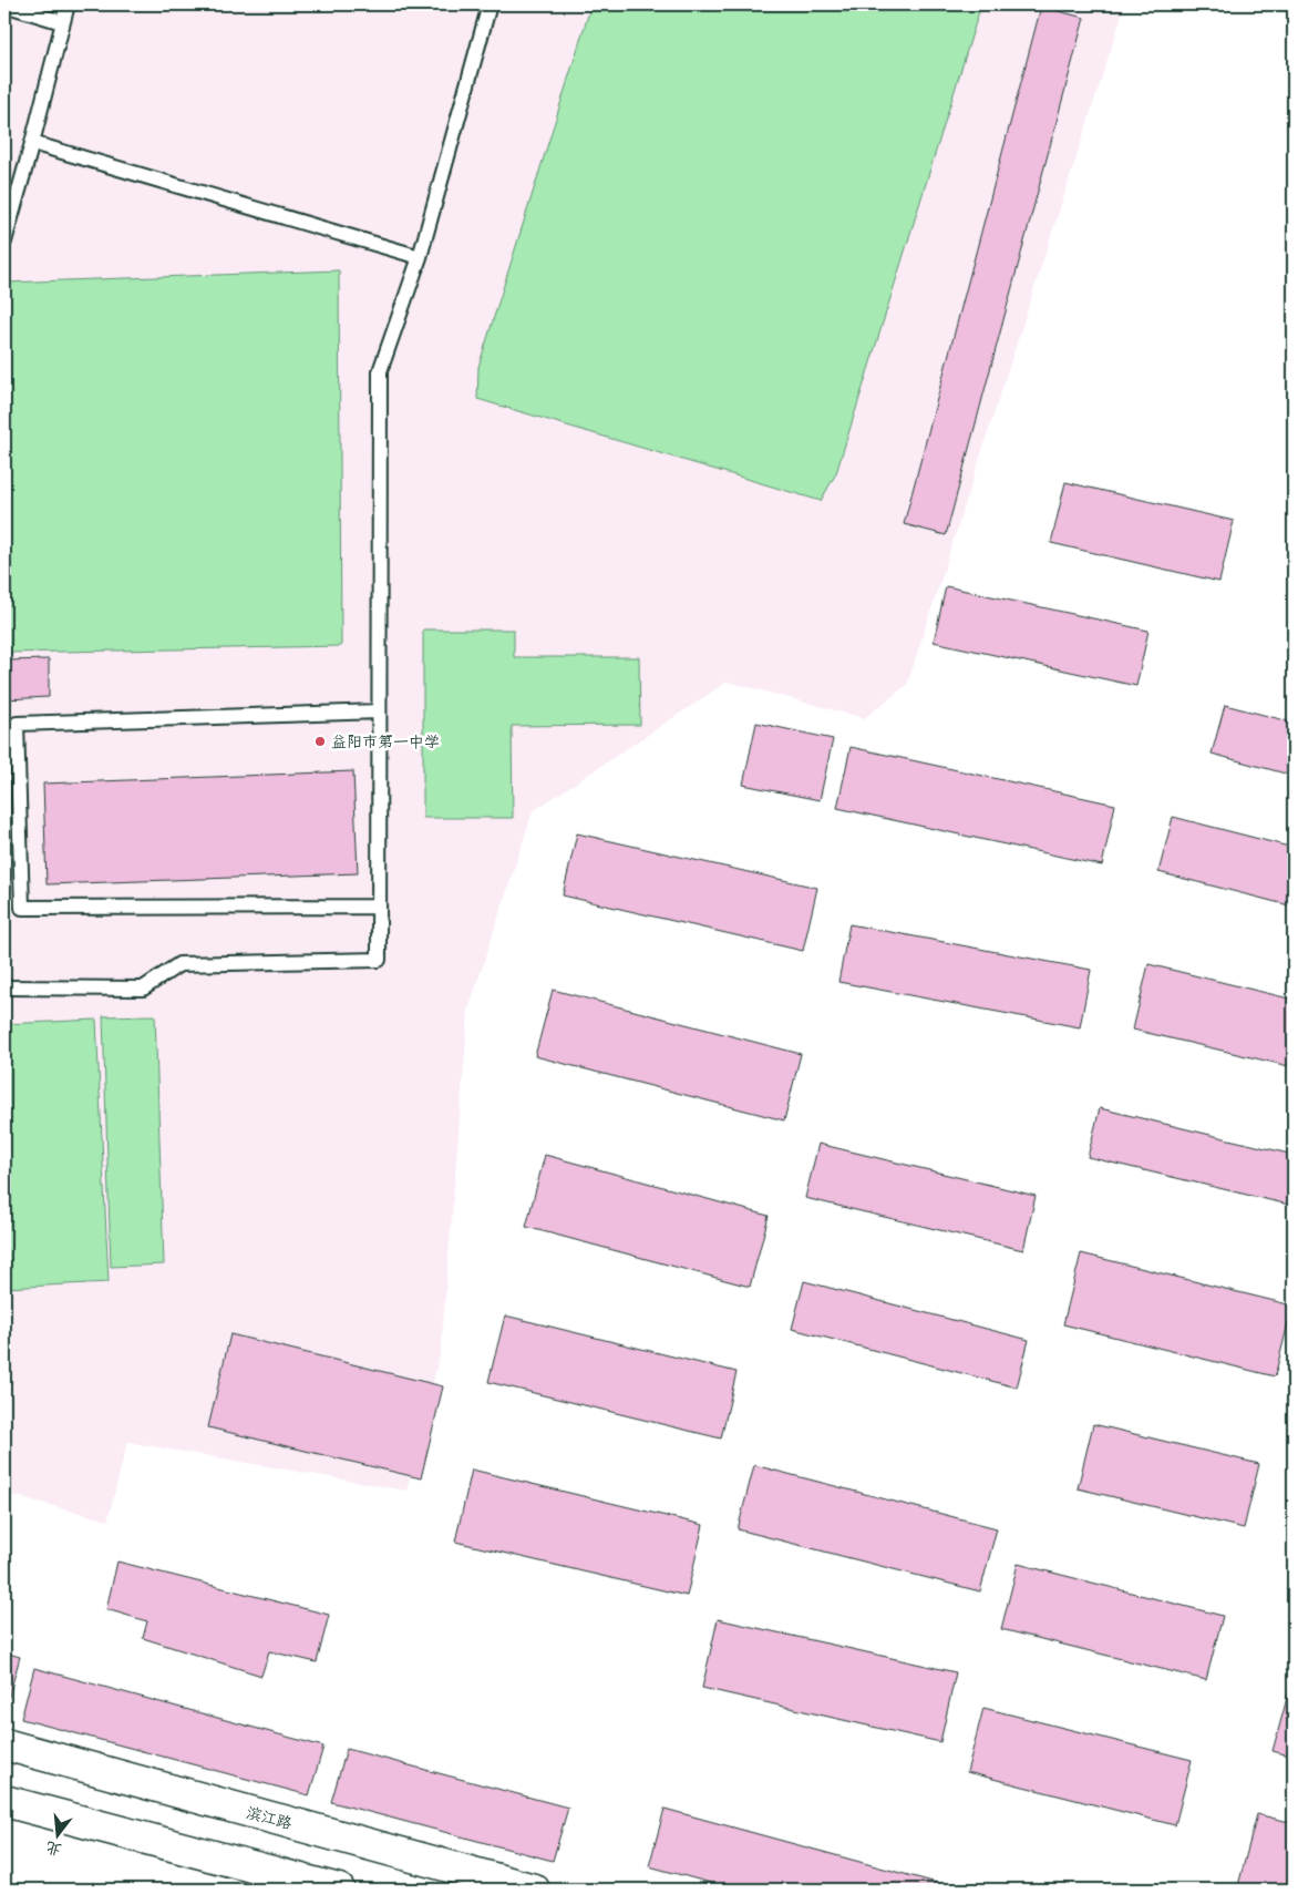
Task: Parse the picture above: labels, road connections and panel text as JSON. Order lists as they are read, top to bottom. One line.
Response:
{"streets":{"main road":["滨江路"]},"places":["益阳市第一中学"],"north":"bottom"}
